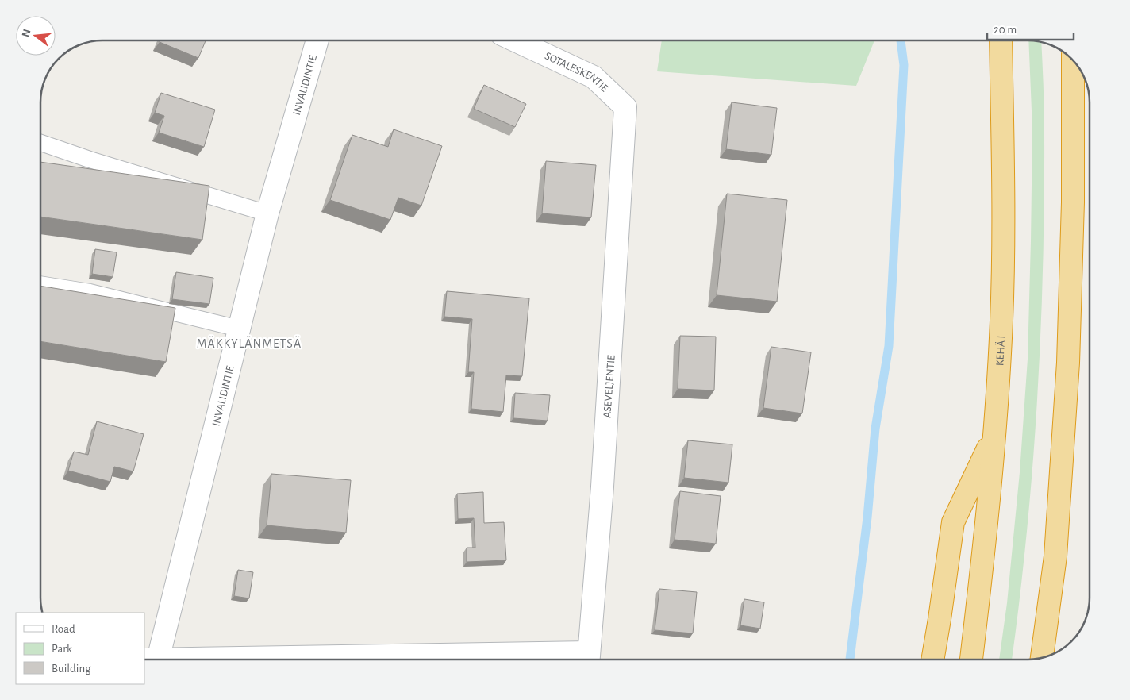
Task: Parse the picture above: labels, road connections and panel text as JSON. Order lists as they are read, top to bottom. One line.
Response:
{"streets":{"highway":["KEHÄ I"],"street":["SOTALESKENTIE","INVALIDINTIE","ASEVELJENTIE"]},"crossings":[["SOTALESKENTIE","ASEVELJENTIE"]],"districts":["MÄKKYLÄNMETSÄ"],"legend":["Road","Park","Building"],"scale_bar":"20 m","north":"left"}
